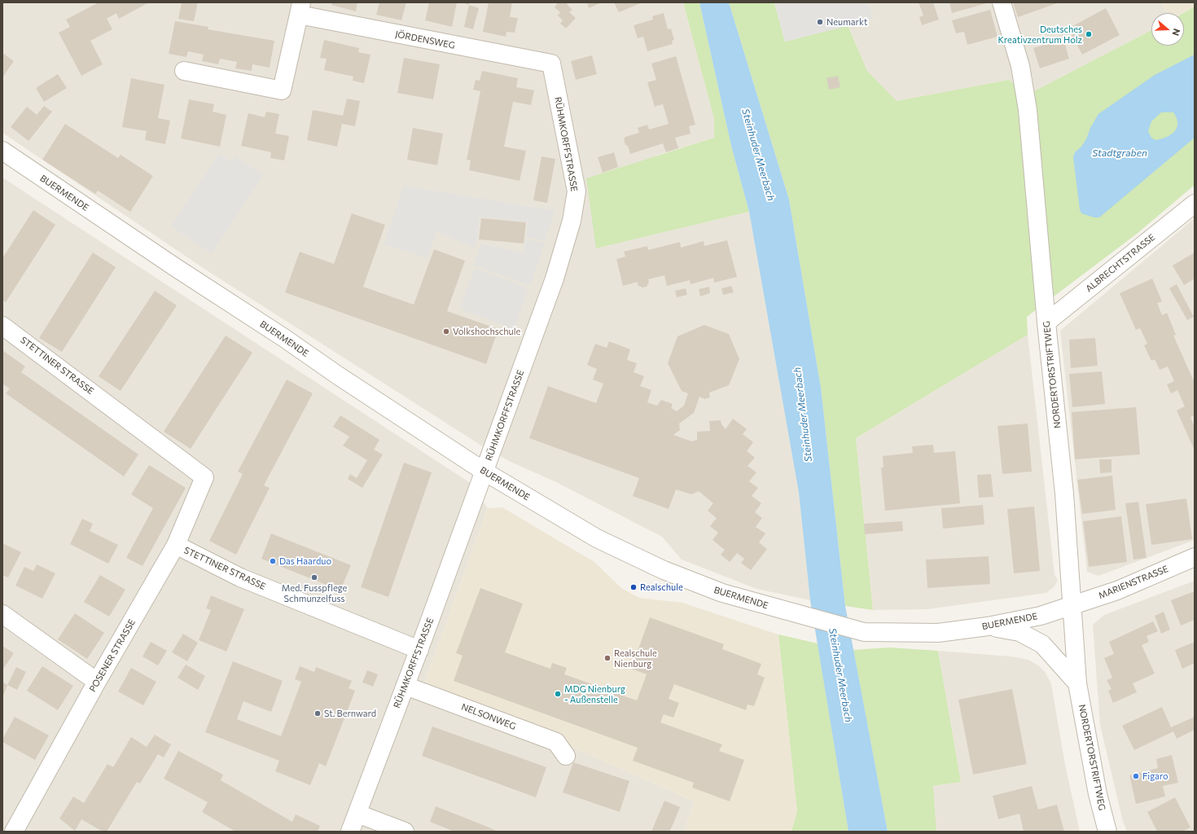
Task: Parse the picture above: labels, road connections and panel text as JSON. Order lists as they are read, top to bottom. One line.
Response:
{"streets":{"street":["JÖRDENSWEG","RÜHMKORFFSTRASSE","BUERMENDE","ALBRECHTSTRASSE","STETTINER STRASSE","NORDERTORSTRIFTWEG","MARIENSTRASSE","POSENER STRASSE","NELSONWEG"]},"crossings":[["JÖRDENSWEG","RÜHMKORFFSTRASSE"],["RÜHMKORFFSTRASSE","BUERMENDE"],["RÜHMKORFFSTRASSE","STETTINER STRASSE"],["RÜHMKORFFSTRASSE","NELSONWEG"],["BUERMENDE","NORDERTORSTRIFTWEG"],["BUERMENDE","MARIENSTRASSE"],["ALBRECHTSTRASSE","NORDERTORSTRIFTWEG"],["STETTINER STRASSE","POSENER STRASSE"],["NORDERTORSTRIFTWEG","MARIENSTRASSE"]],"water":["Stadtgraben","Steinhuder Meerbach"],"places":["Neumarkt","Deutsches Kreativzentrum Holz","Volkshochschule","Das Haarduo","Med. Fusspflege Schmunzelfuss","Realschule","Realschule Nienburg","MDG Nienburg - Außenstelle","St. Bernward","Figaro"],"north":"right"}
